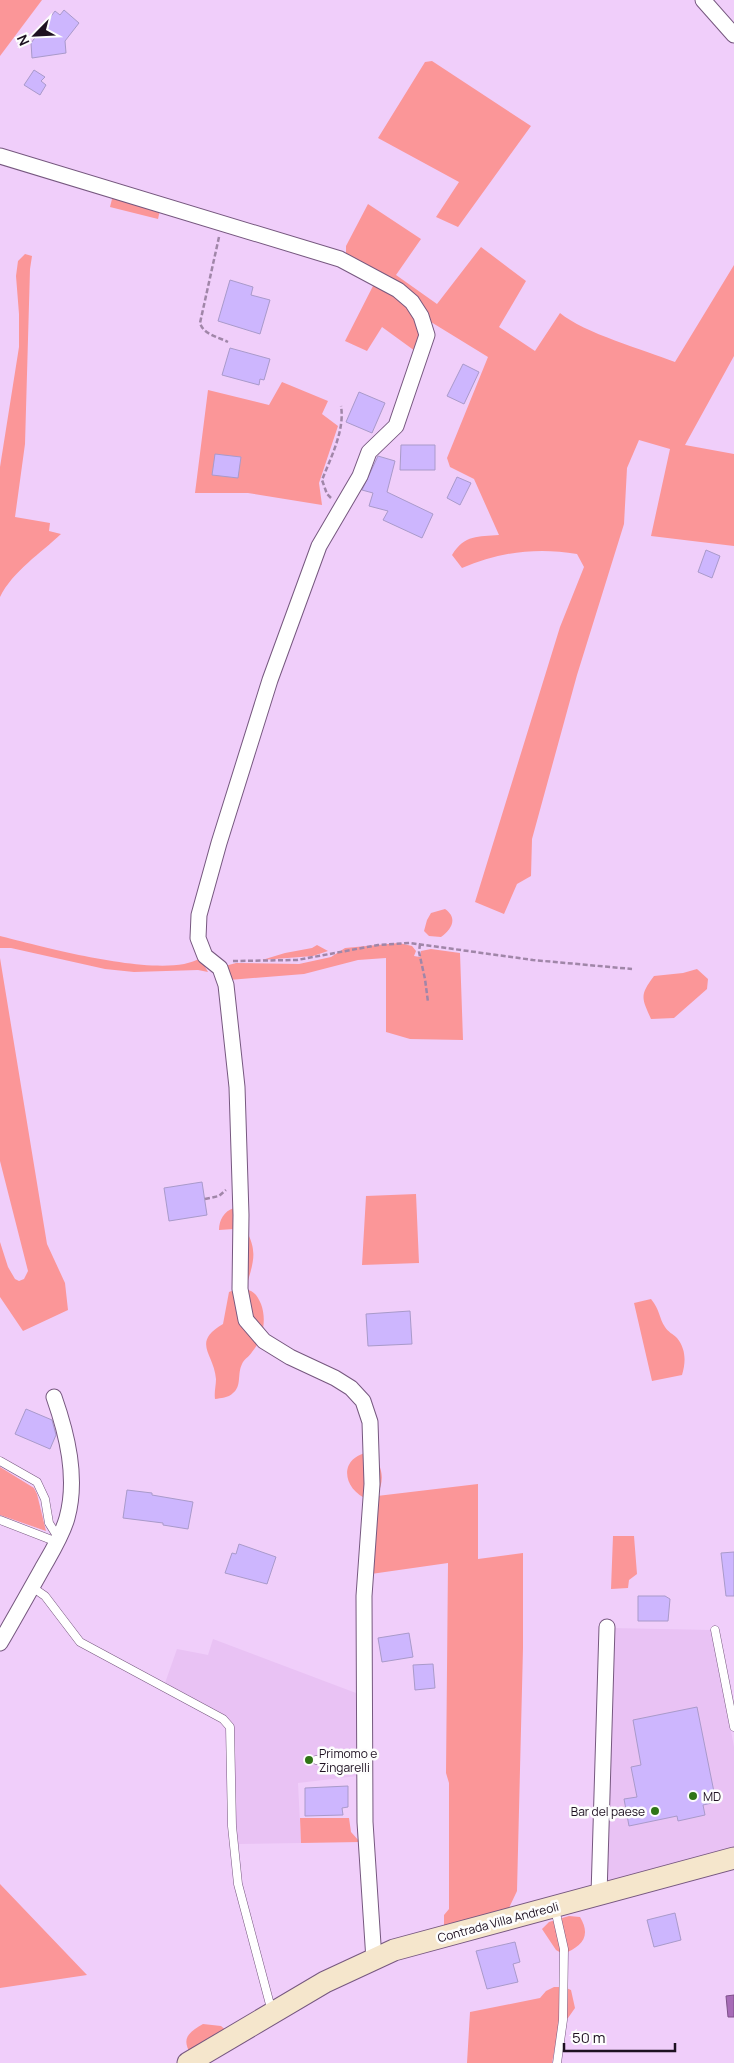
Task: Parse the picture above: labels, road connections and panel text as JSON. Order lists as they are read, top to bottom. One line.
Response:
{"streets":{"main road":["Contrada Villa Andreoli"]},"places":["Primomo e Zingarelli","MD","Bar del paese"],"scale_bar":"50 m","north":"bottom left"}
